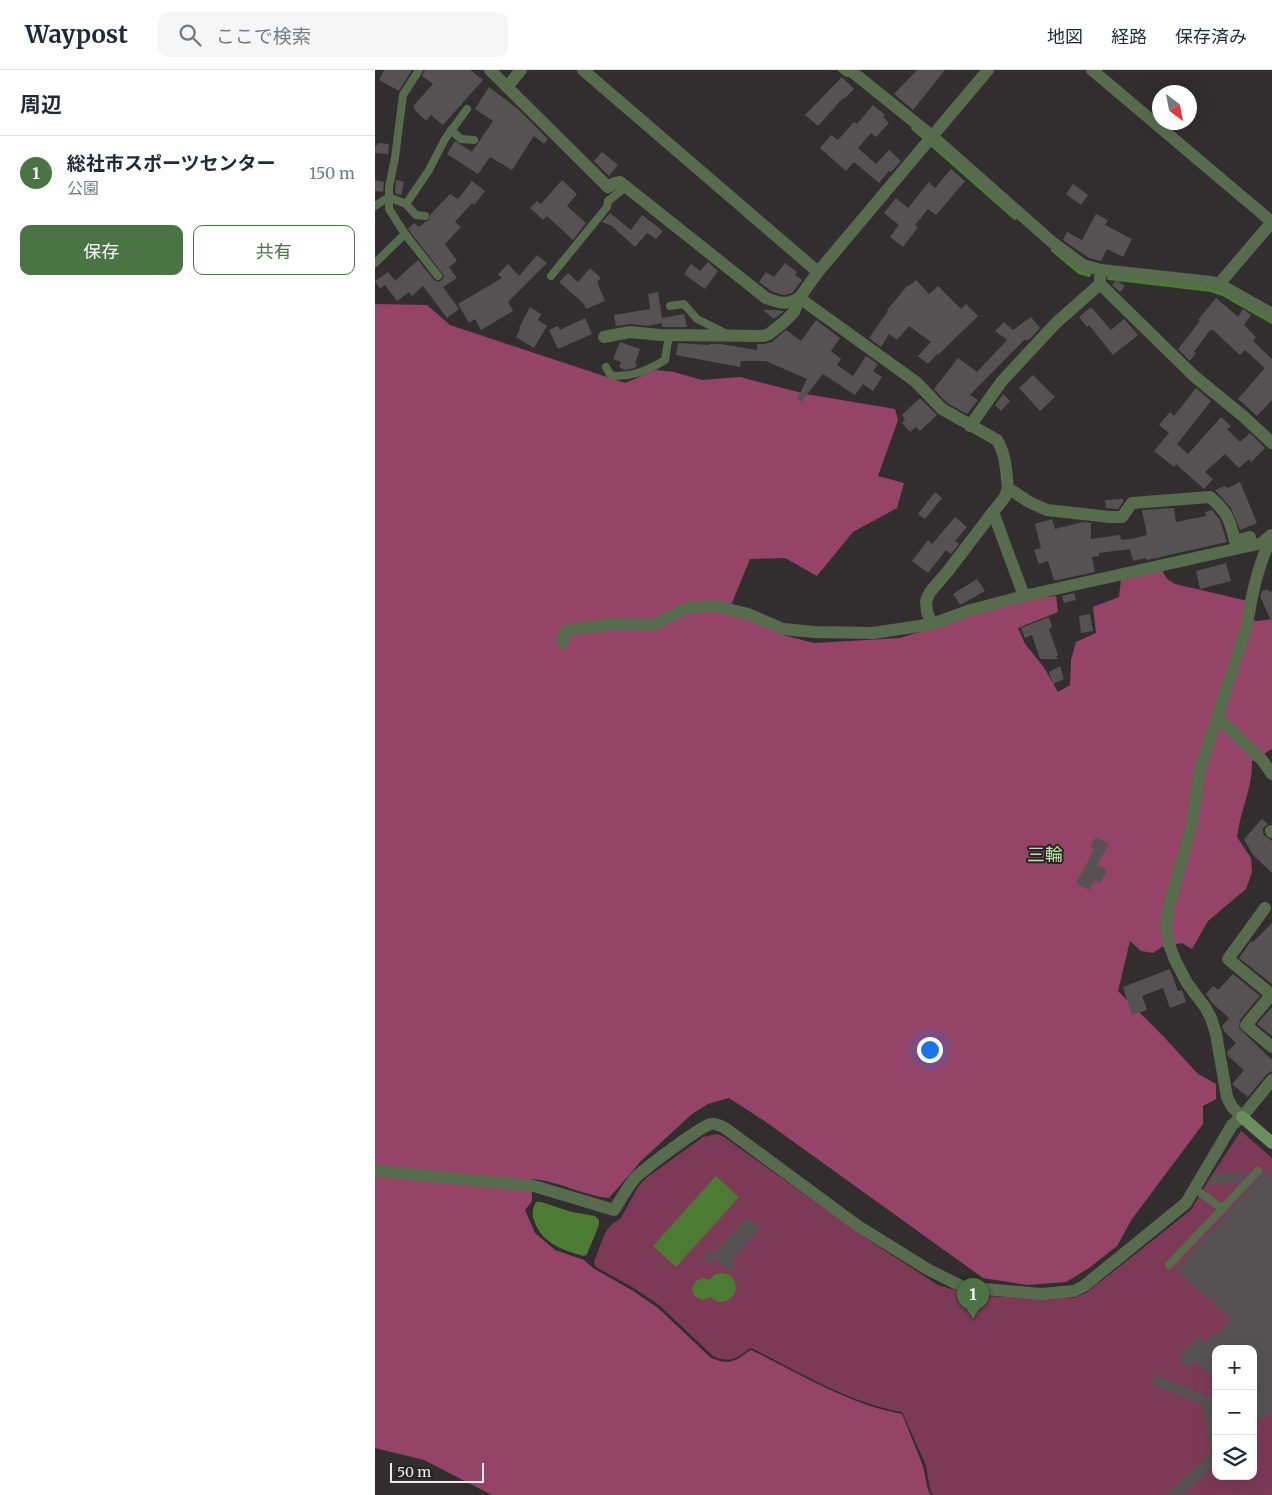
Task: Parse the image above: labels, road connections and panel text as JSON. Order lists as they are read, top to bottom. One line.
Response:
{"districts":["三輪"],"scale_bar":"50 m","north":"bottom right","page":{"header":"Waypost","search":"ここで検索","nav":["地図","経路","保存済み"],"heading":"周辺","list":[{"mark":"1","name":"総社市スポーツセンター","note":"公園","value":"150 m"}],"buttons":["保存","共有"],"pins":"1","map_buttons":["+","−"],"scale":"50 m"}}
